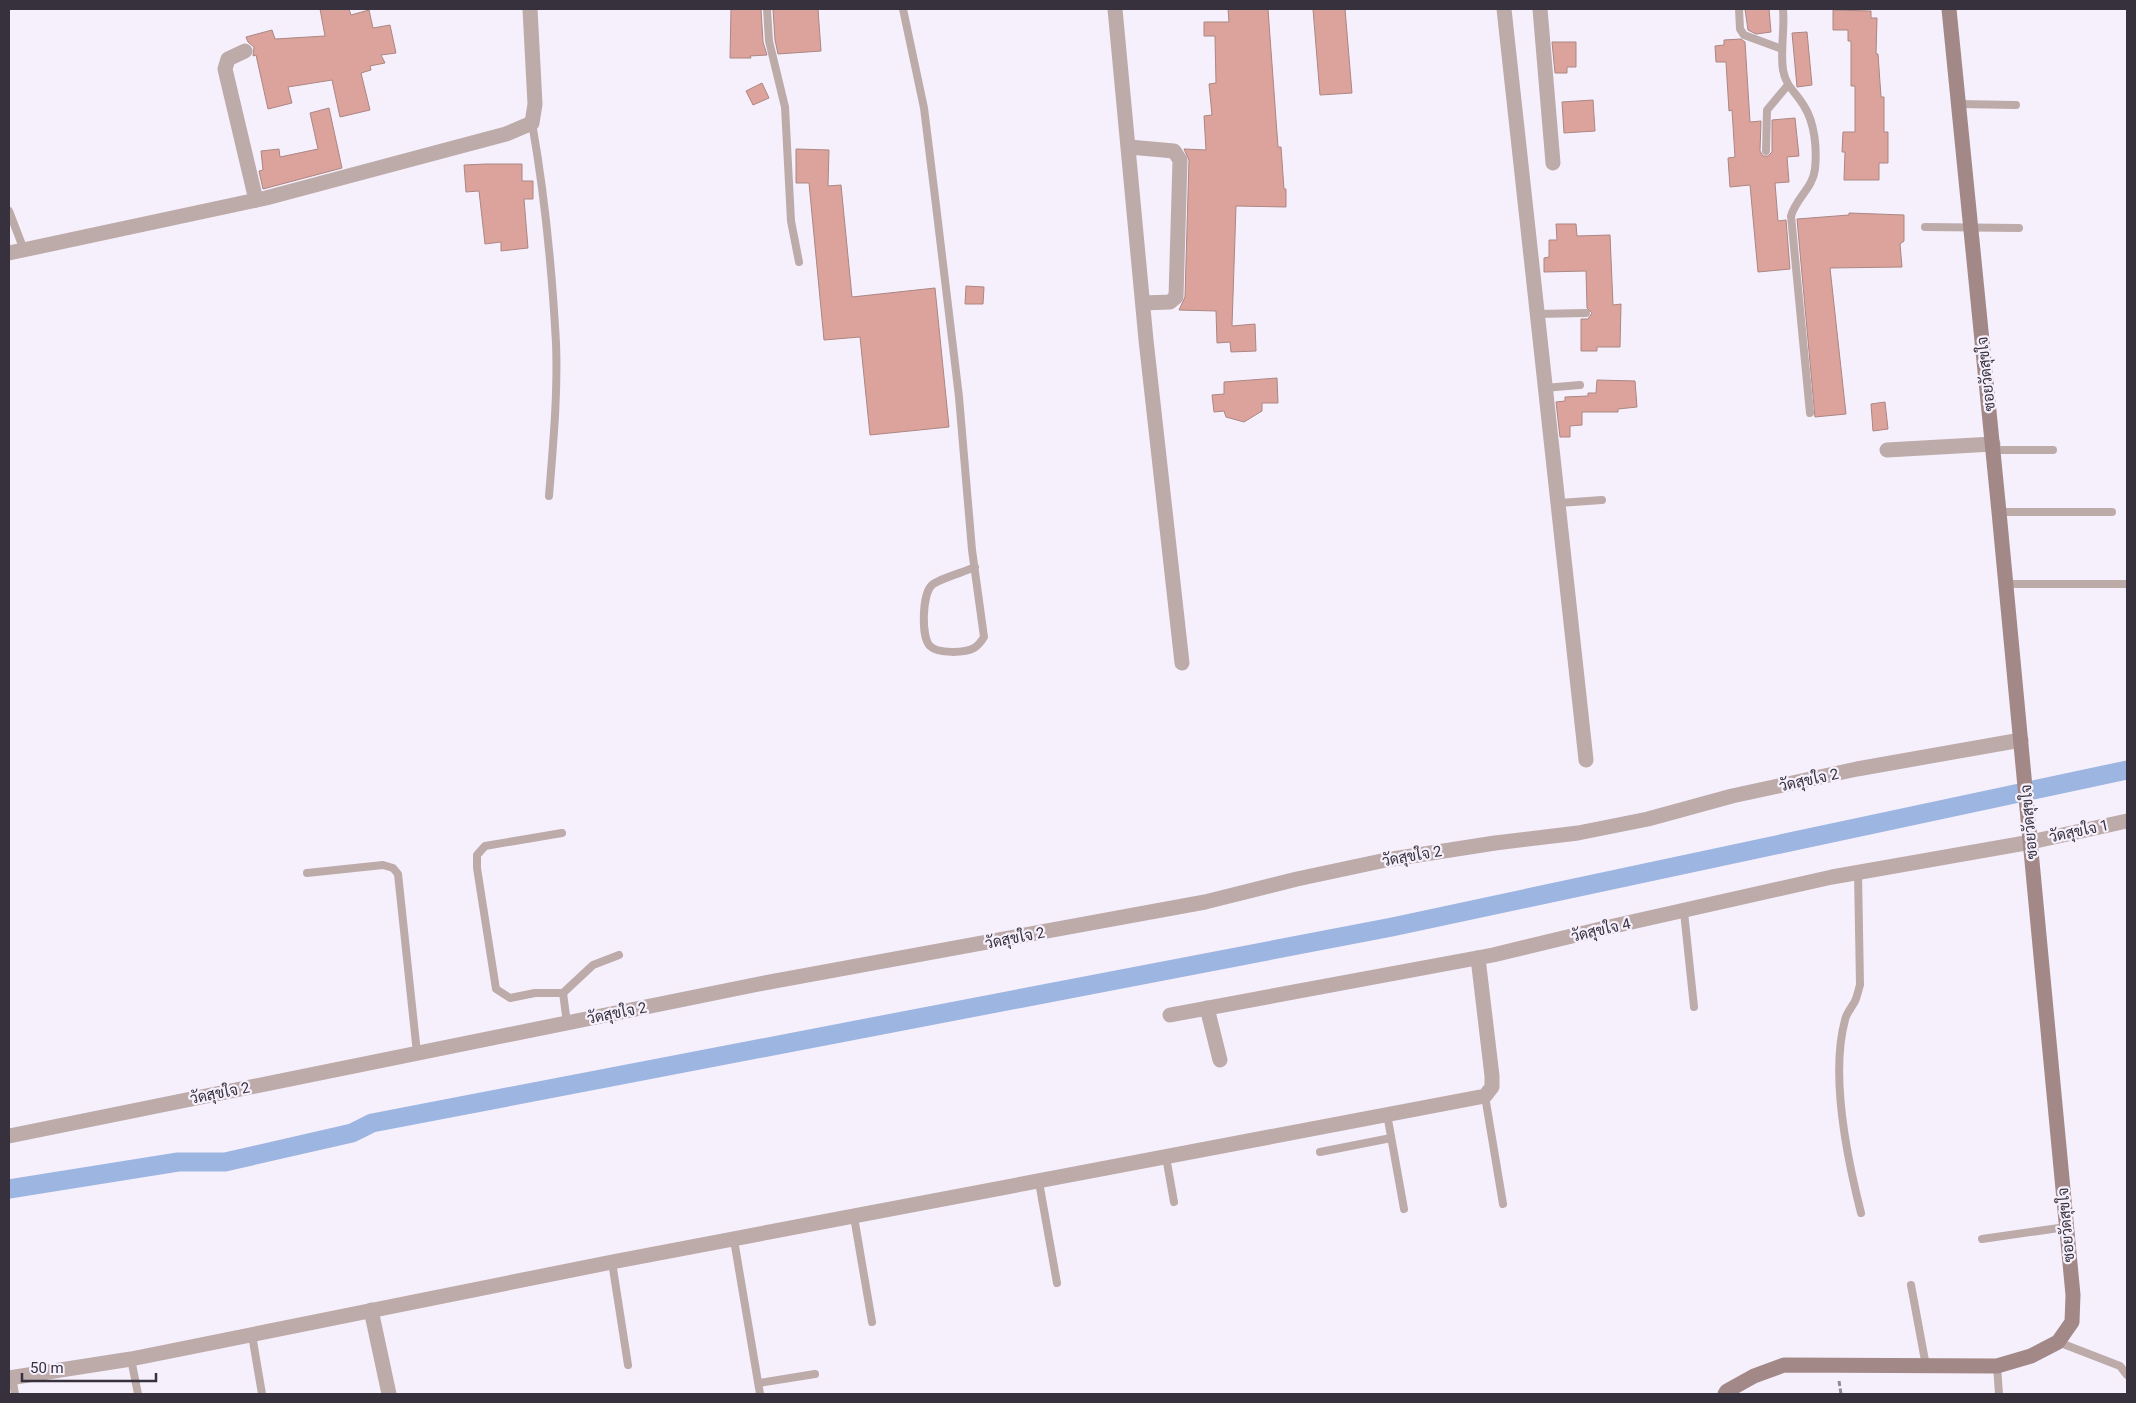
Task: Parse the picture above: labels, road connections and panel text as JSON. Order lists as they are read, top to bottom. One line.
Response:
{"streets":{"street":["ซอยวัดสุขใจ","วัดสุขใจ 2","วัดสุขใจ 1","วัดสุขใจ 4"]},"crossings":[["ซอยวัดสุขใจ","วัดสุขใจ 2"],["ซอยวัดสุขใจ","วัดสุขใจ 1"],["ซอยวัดสุขใจ","วัดสุขใจ 4"],["วัดสุขใจ 1","วัดสุขใจ 4"]],"scale_bar":"50 m"}
